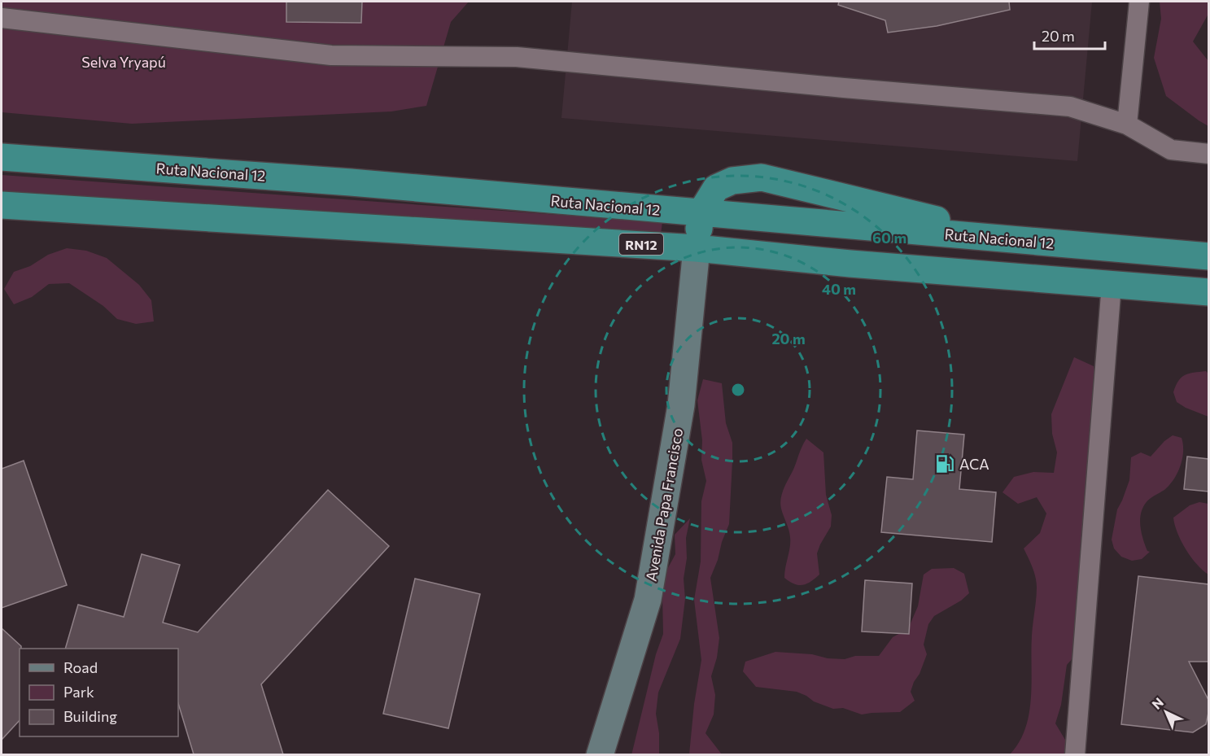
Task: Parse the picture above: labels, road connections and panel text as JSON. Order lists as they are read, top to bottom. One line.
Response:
{"streets":{"highway":["Ruta Nacional 12","RN12"],"main road":["Avenida Papa Francisco"]},"crossings":[["RN12","Avenida Papa Francisco"]],"parks":["Selva Yryapú"],"places":{"fuel station":["ACA"]},"legend":["Road","Park","Building"],"scale_bar":"20 m","north":"top left","rings":["60 m","40 m","20 m"]}
